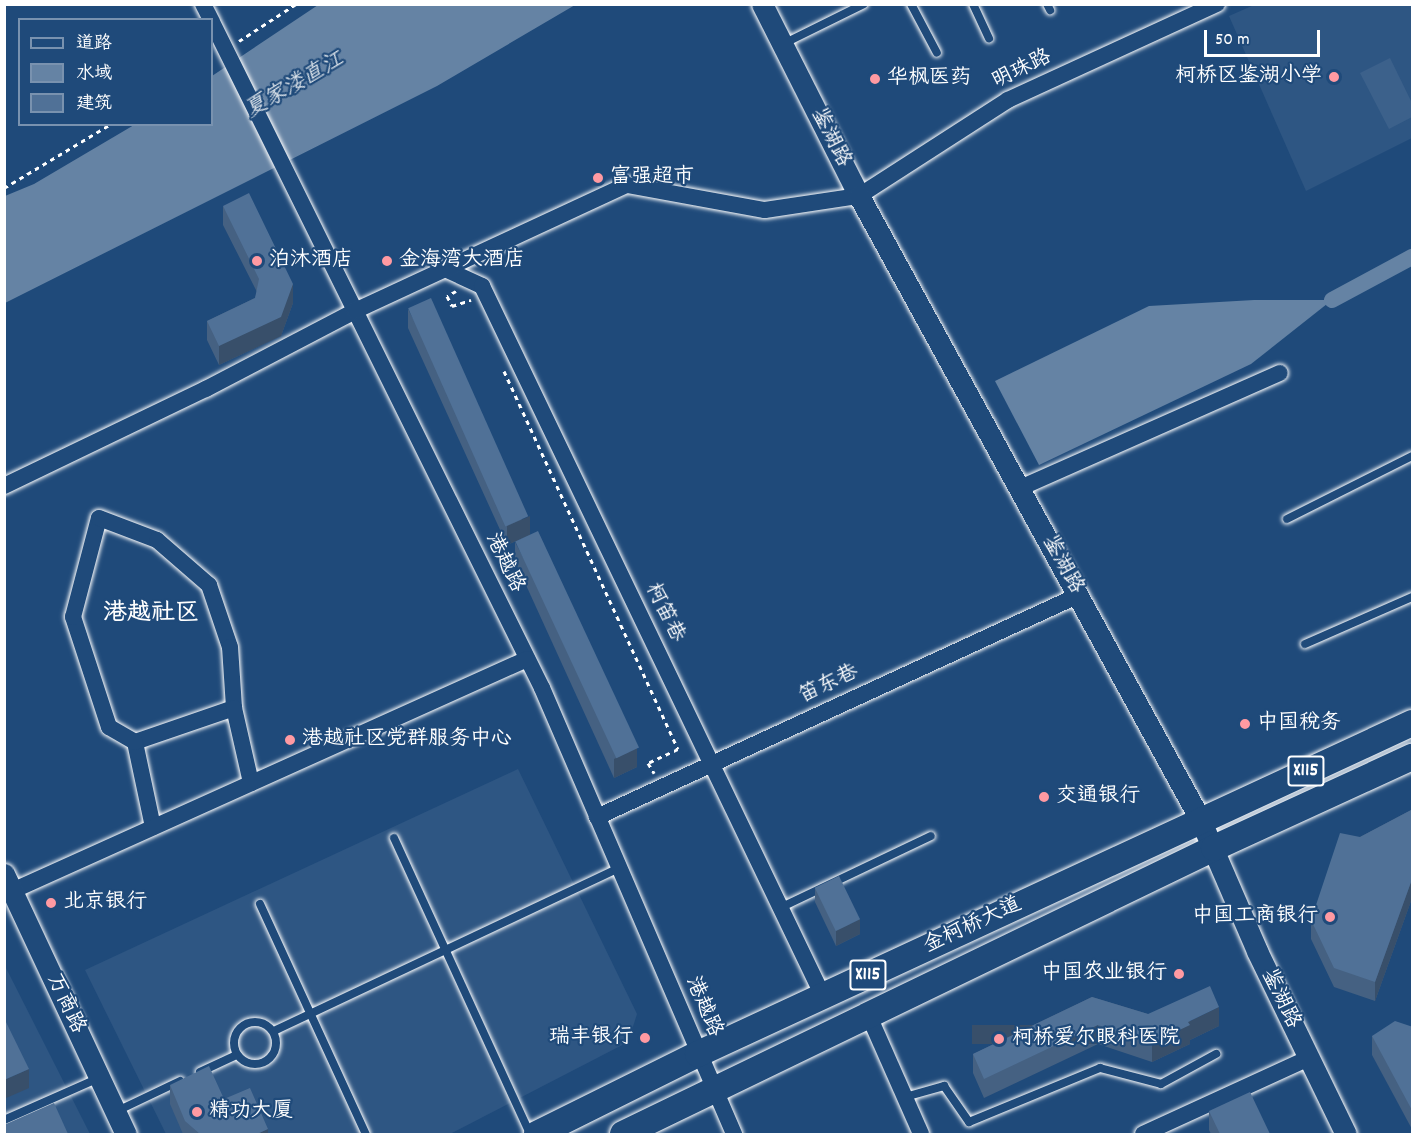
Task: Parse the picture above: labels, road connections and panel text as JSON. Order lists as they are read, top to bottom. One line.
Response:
{"streets":{"main road":["X115","金柯桥大道"],"street":["明珠路","鉴湖路","港越路","柯笛巷","笛东巷","万商路"]},"crossings":[["明珠路","鉴湖路"],["鉴湖路","笛东巷"],["鉴湖路","金柯桥大道"],["港越路","笛东巷"],["港越路","金柯桥大道"],["柯笛巷","笛东巷"],["柯笛巷","金柯桥大道"]],"districts":["港越社区"],"water":["夏家溇直江"],"places":["柯桥区鉴湖小学","华枫医药","富强超市","泊沐酒店","金海湾大酒店","中国税务","港越社区党群服务中心","交通银行","北京银行","中国工商银行","中国农业银行","瑞丰银行","柯桥爱尔眼科医院","精功大厦"],"legend":["道路","水域","建筑"],"scale_bar":"50 m"}
